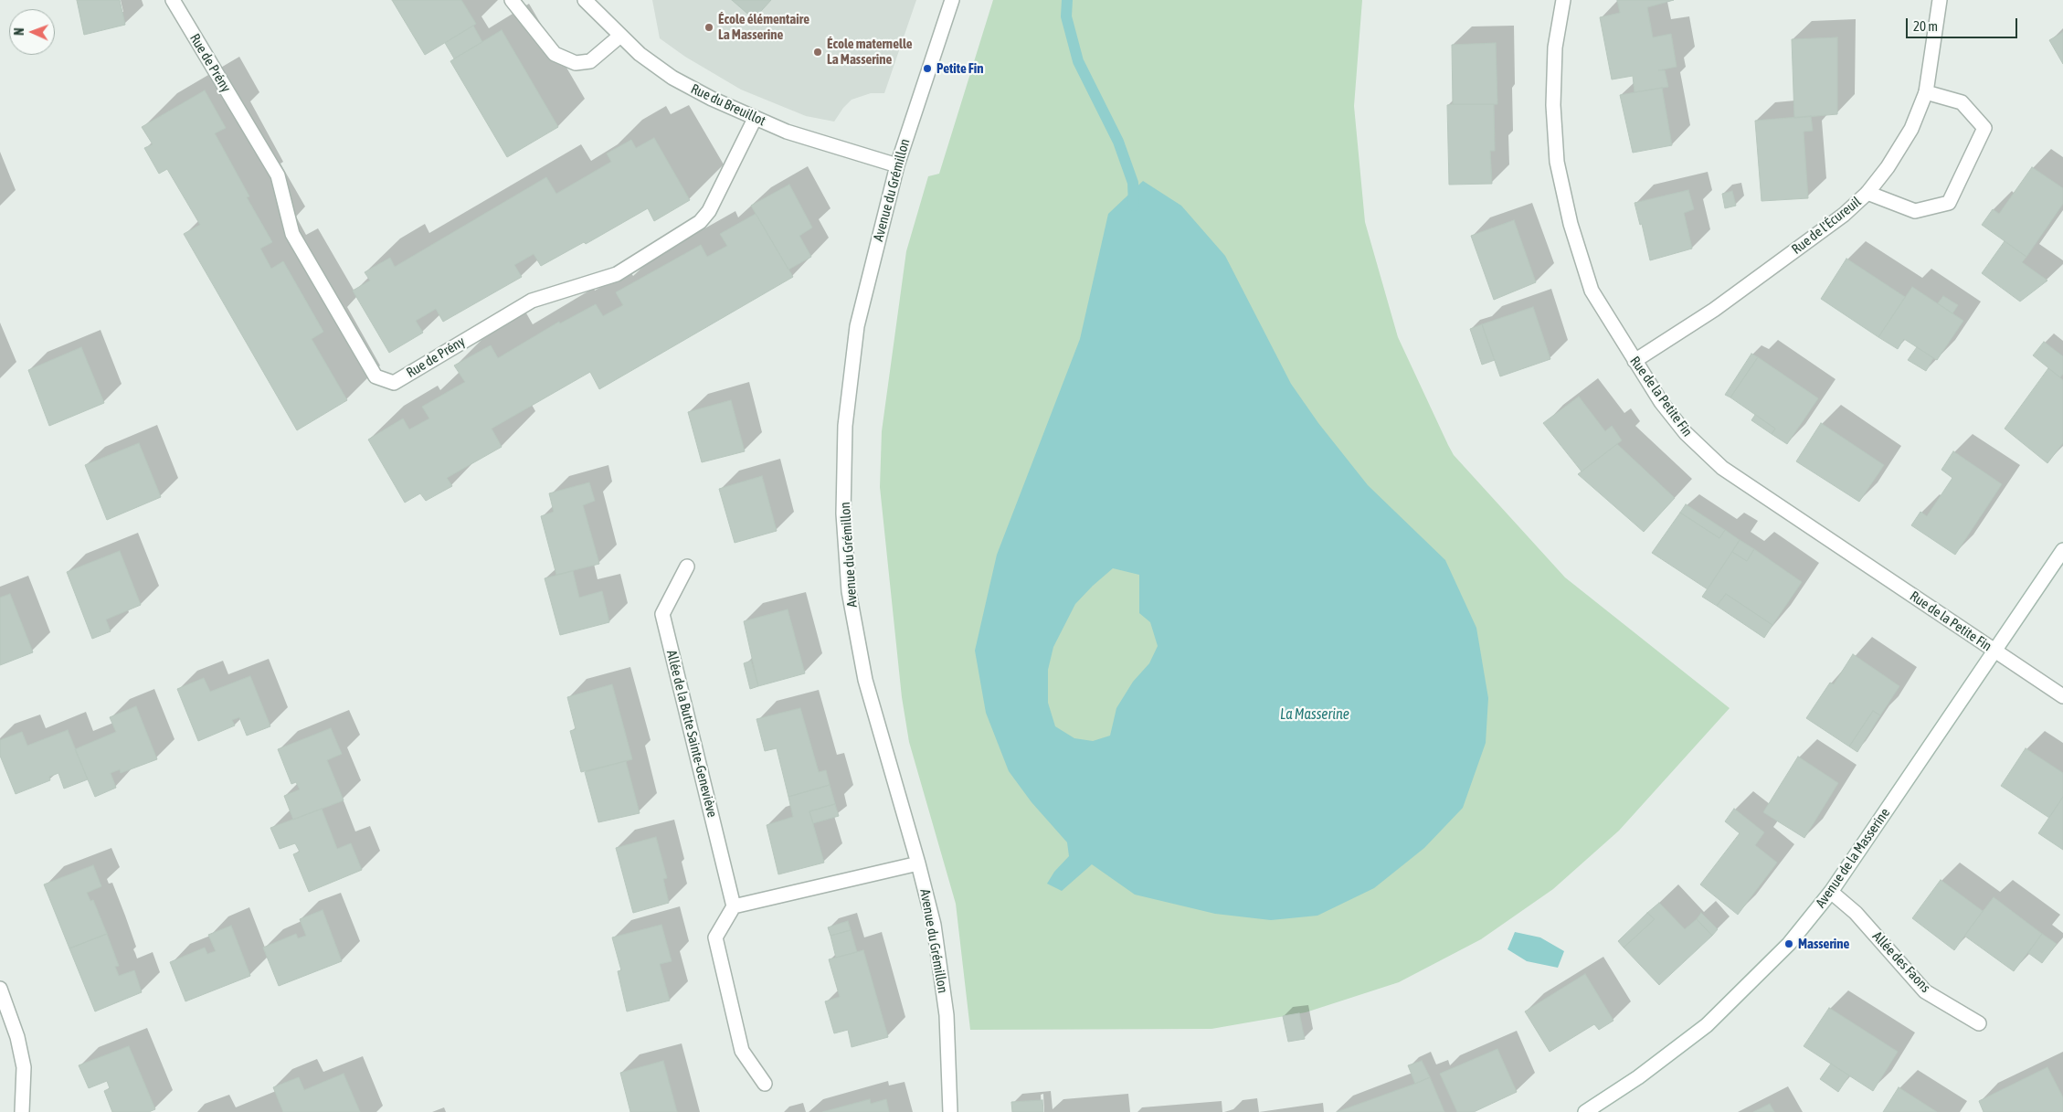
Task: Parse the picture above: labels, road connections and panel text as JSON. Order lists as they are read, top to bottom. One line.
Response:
{"streets":{"street":["Rue de Prény","Rue du Breuillot","Avenue du Grémillon","Rue de l'Écureuil","Rue de la Petite Fin","Allée de la Butte Sainte-Geneviève","Avenue de la Masserine","Allée des Faons"]},"crossings":[["Rue de Prény","Rue du Breuillot"],["Rue du Breuillot","Avenue du Grémillon"],["Rue de l'Écureuil","Rue de la Petite Fin"],["Rue de la Petite Fin","Avenue de la Masserine"],["Avenue de la Masserine","Allée des Faons"]],"water":["La Masserine"],"places":["École élémentaire La Masserine","École maternelle La Masserine","Petite Fin","Masserine"],"scale_bar":"20 m","north":"left"}
